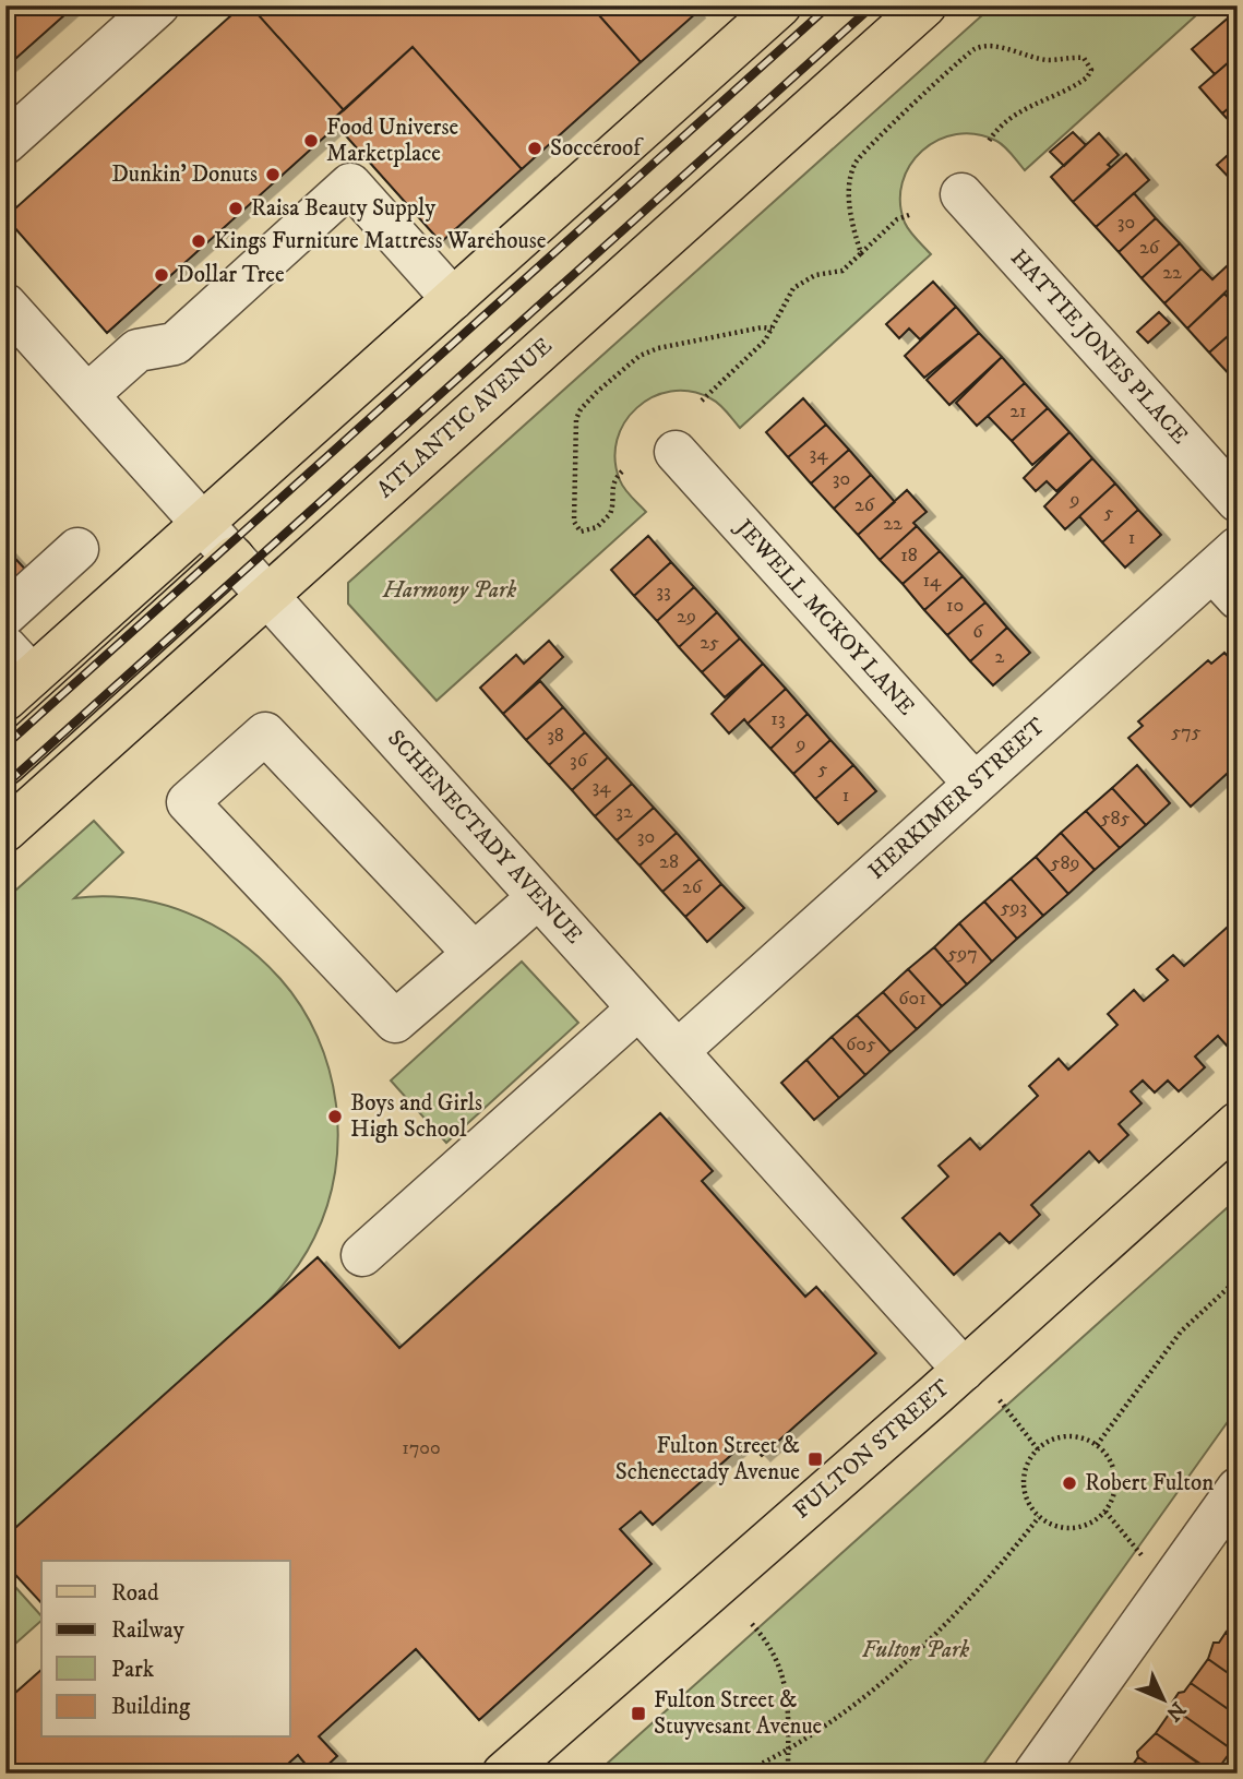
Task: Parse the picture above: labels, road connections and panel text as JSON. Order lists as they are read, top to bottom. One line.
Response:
{"streets":{"main road":["ATLANTIC AVENUE","FULTON STREET"],"street":["HATTIE JONES PLACE","JEWELL MCKOY LANE","HERKIMER STREET","SCHENECTADY AVENUE"]},"crossings":[["ATLANTIC AVENUE","SCHENECTADY AVENUE"],["JEWELL MCKOY LANE","HERKIMER STREET"],["HERKIMER STREET","SCHENECTADY AVENUE"],["SCHENECTADY AVENUE","FULTON STREET"]],"parks":["Harmony Park","Fulton Park"],"places":{"other":["Food Universe Marketplace","Socceroof","Dunkin' Donuts","Raisa Beauty Supply","Kings Furniture Mattress Warehouse","Dollar Tree","Boys and Girls High School","Robert Fulton"],"transit":["Fulton Street & Schenectady Avenue","Fulton Street & Stuyvesant Avenue"]},"house_numbers":["30","26","22","21","34","30","9","26","5","22","1","18","14","33","10","29","6","25","2","13","575","38","9","36","5","34","1","32","585","30","28","589","26","593","597","601","605","1700"],"legend":["Road","Railway","Park","Building"],"north":"bottom right"}
